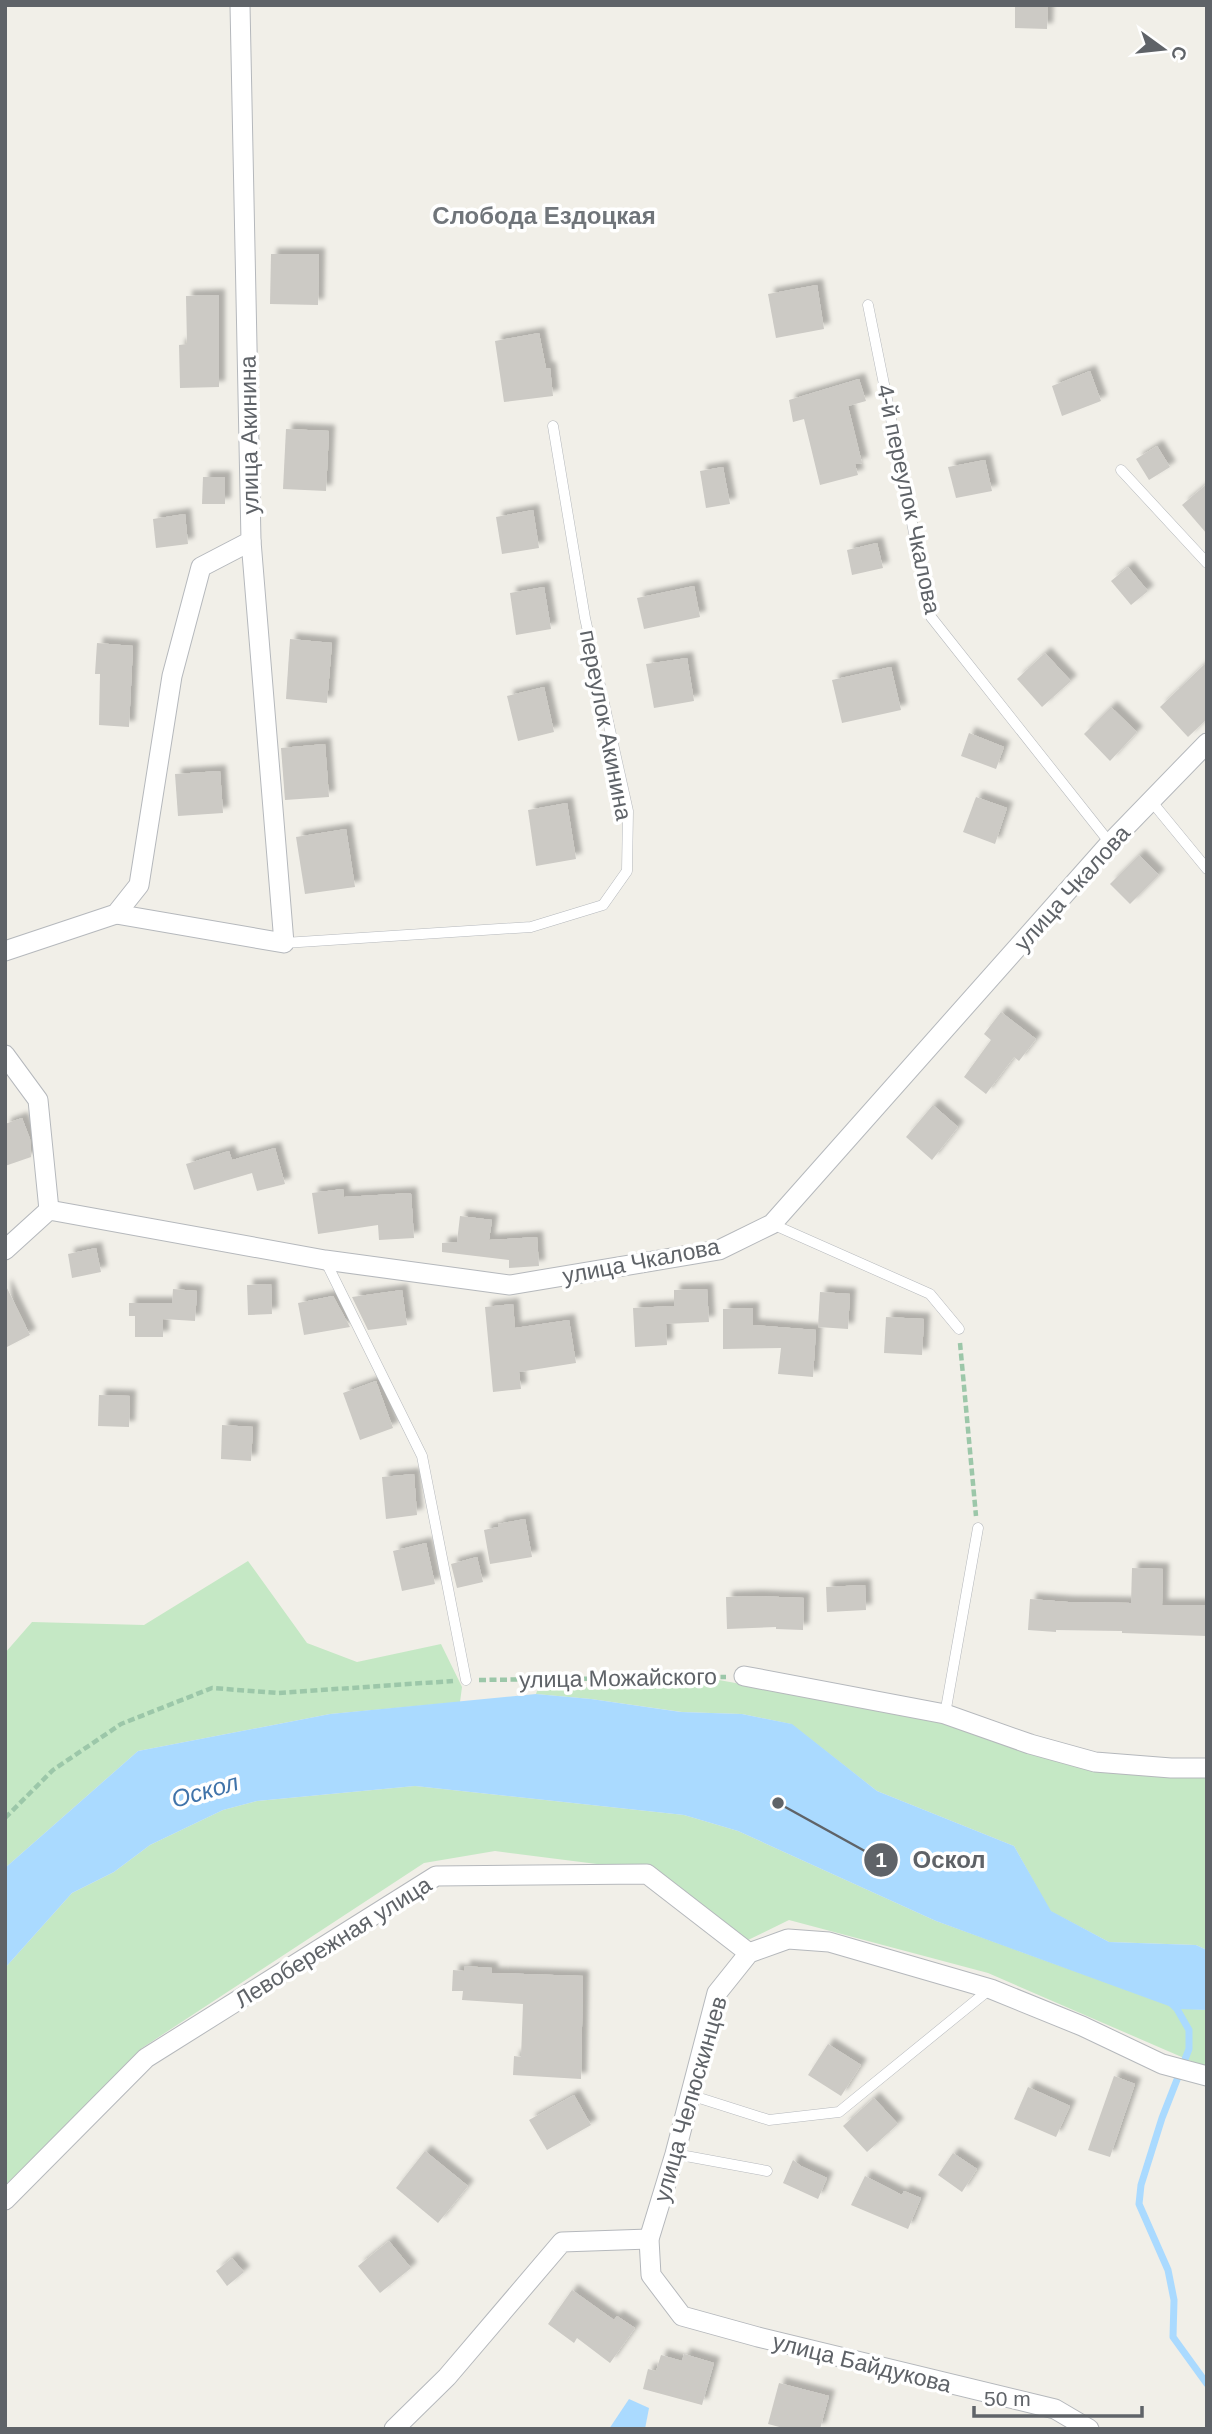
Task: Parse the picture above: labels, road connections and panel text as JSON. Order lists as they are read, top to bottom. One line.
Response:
{"streets":{"street":["улица Акинина","улица Чкалова","улица Можайского","Левобережная улица","улица Челюскинцев","улица Байдукова"],"lane":["4-й переулок Чкалова","переулок Акинина"]},"crossings":[["4-й переулок Чкалова","улица Чкалова"],["Левобережная улица","улица Челюскинцев"],["улица Челюскинцев","улица Байдукова"]],"districts":["Слобода Ездоцкая"],"water":["Оскол"],"places":["Оскол"],"scale_bar":"50 m","north":"right"}
